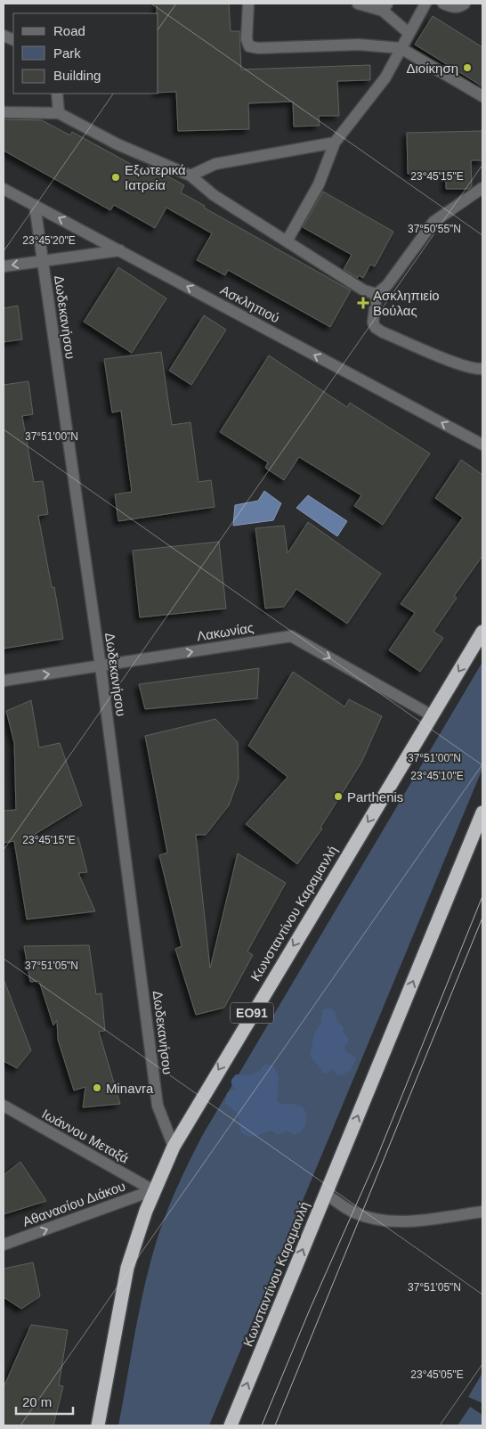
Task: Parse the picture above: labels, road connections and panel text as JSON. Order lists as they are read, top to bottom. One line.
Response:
{"streets":{"highway":["Κωνσταντίνου Καραμανλή","ΕΟ91"],"street":["Ασκληπιού","Δωδεκανήσου","Λακωνίας","Ιωάννου Μεταξά","Αθανασίου Διάκου"]},"crossings":[["Ασκληπιού","Δωδεκανήσου"],["Δωδεκανήσου","Λακωνίας"],["Δωδεκανήσου","Κωνσταντίνου Καραμανλή"],["Λακωνίας","Κωνσταντίνου Καραμανλή"],["Κωνσταντίνου Καραμανλή","Ιωάννου Μεταξά"],["Κωνσταντίνου Καραμανλή","Αθανασίου Διάκου"],["Ιωάννου Μεταξά","Αθανασίου Διάκου"]],"one_way":["Λακωνίας","Αθανασίου Διάκου"],"places":{"other":["Διοίκηση","Εξωτερικά Ιατρεία","Parthenis","Minavra"],"health":["Ασκληπιείο Βούλας"]},"legend":["Road","Park","Building"],"scale_bar":"20 m","coordinates":["23°45'15\"E","37°50'55\"N","23°45'20\"E","37°51'00\"N","23°45'10\"E","37°51'05\"N","23°45'05\"E"]}
